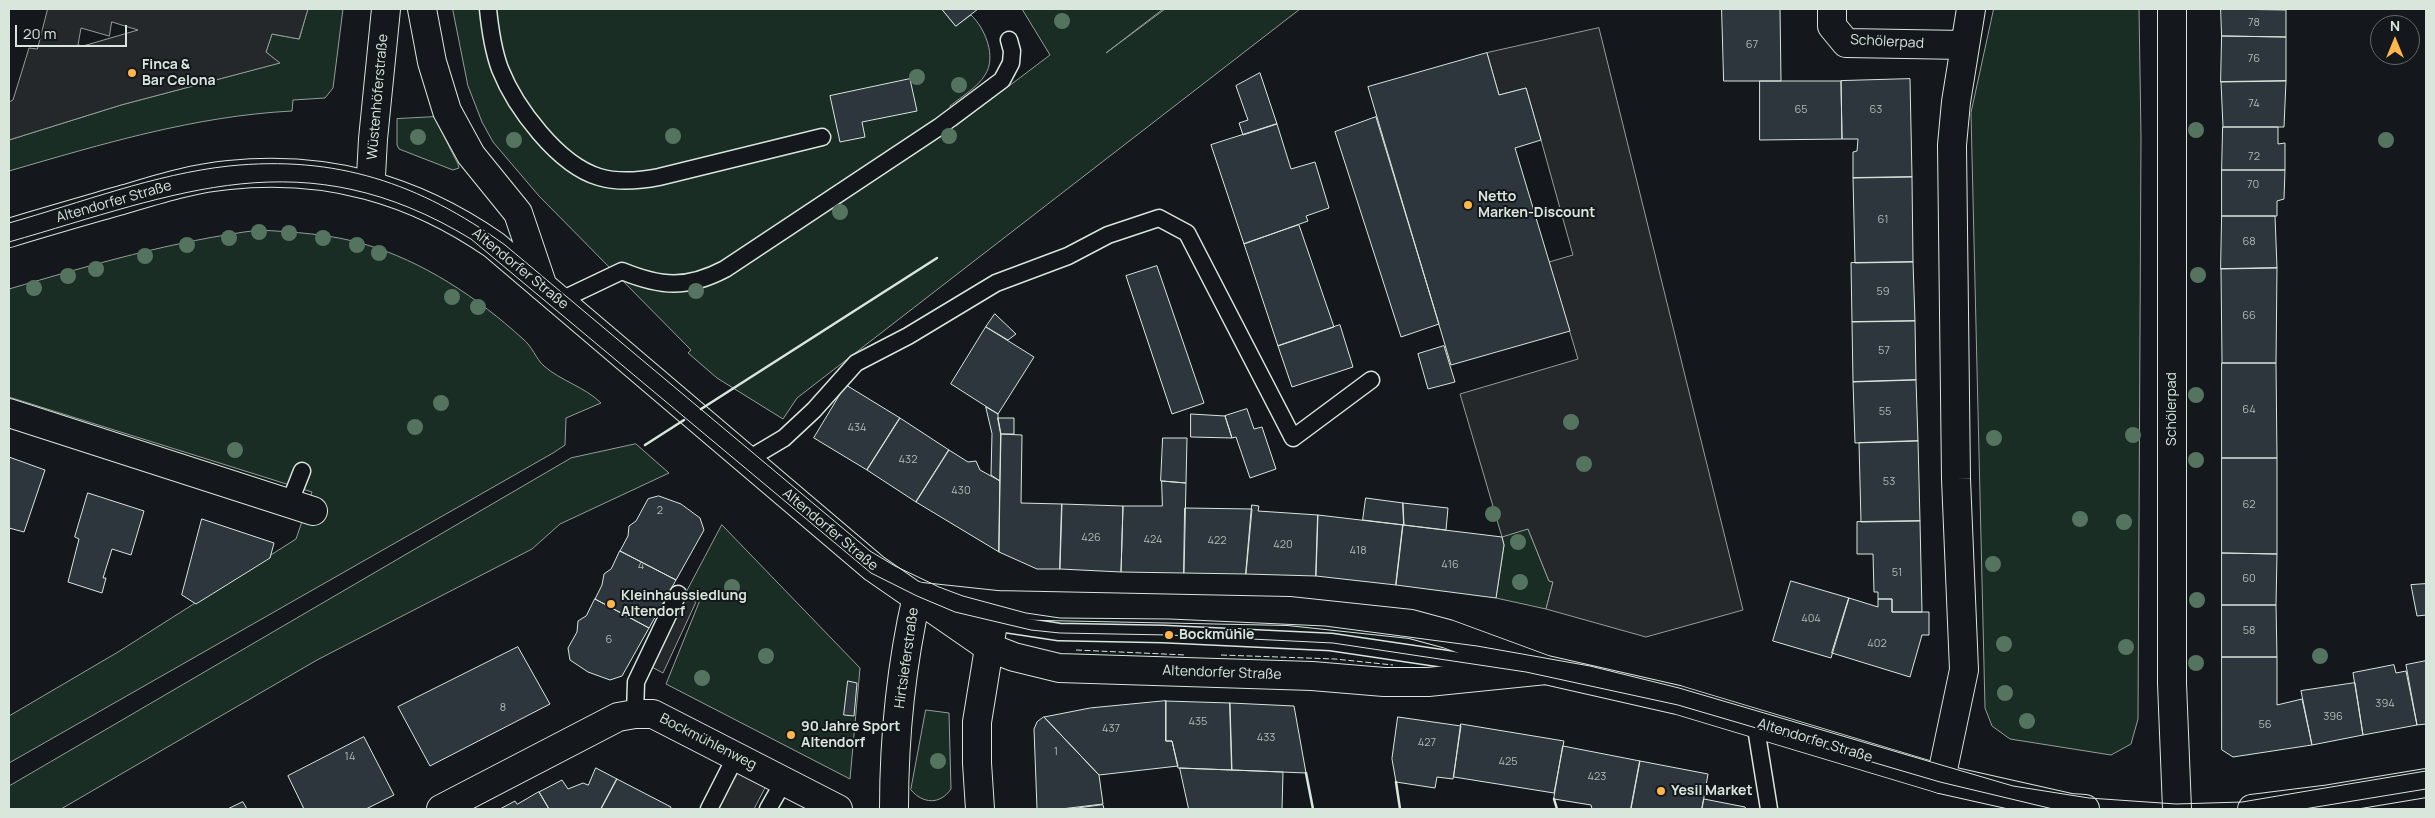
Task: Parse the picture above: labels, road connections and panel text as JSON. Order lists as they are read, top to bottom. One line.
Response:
{"streets":{"main road":["Schölerpad","Wüstenhöferstraße","Altendorfer Straße","Hirtsieferstraße","Bockmühlenweg"]},"crossings":[["Wüstenhöferstraße","Altendorfer Straße"],["Altendorfer Straße","Hirtsieferstraße"]],"places":["Finca & Bar Celona","Netto Marken-Discount","Kleinhaussiedlung Altendorf","Bockmühle","90 Jahre Sport Altendorf","Yesil Market"],"house_numbers":["78","67","76","74","65","63","72","70","61","68","59","66","57","64","55","434","432","53","430","62","2","426","424","422","420","418","416","4","51","60","404","58","6","402","394","8","396","435","56","437","433","427","1","14","425","423"],"scale_bar":"20 m","north":"top"}
